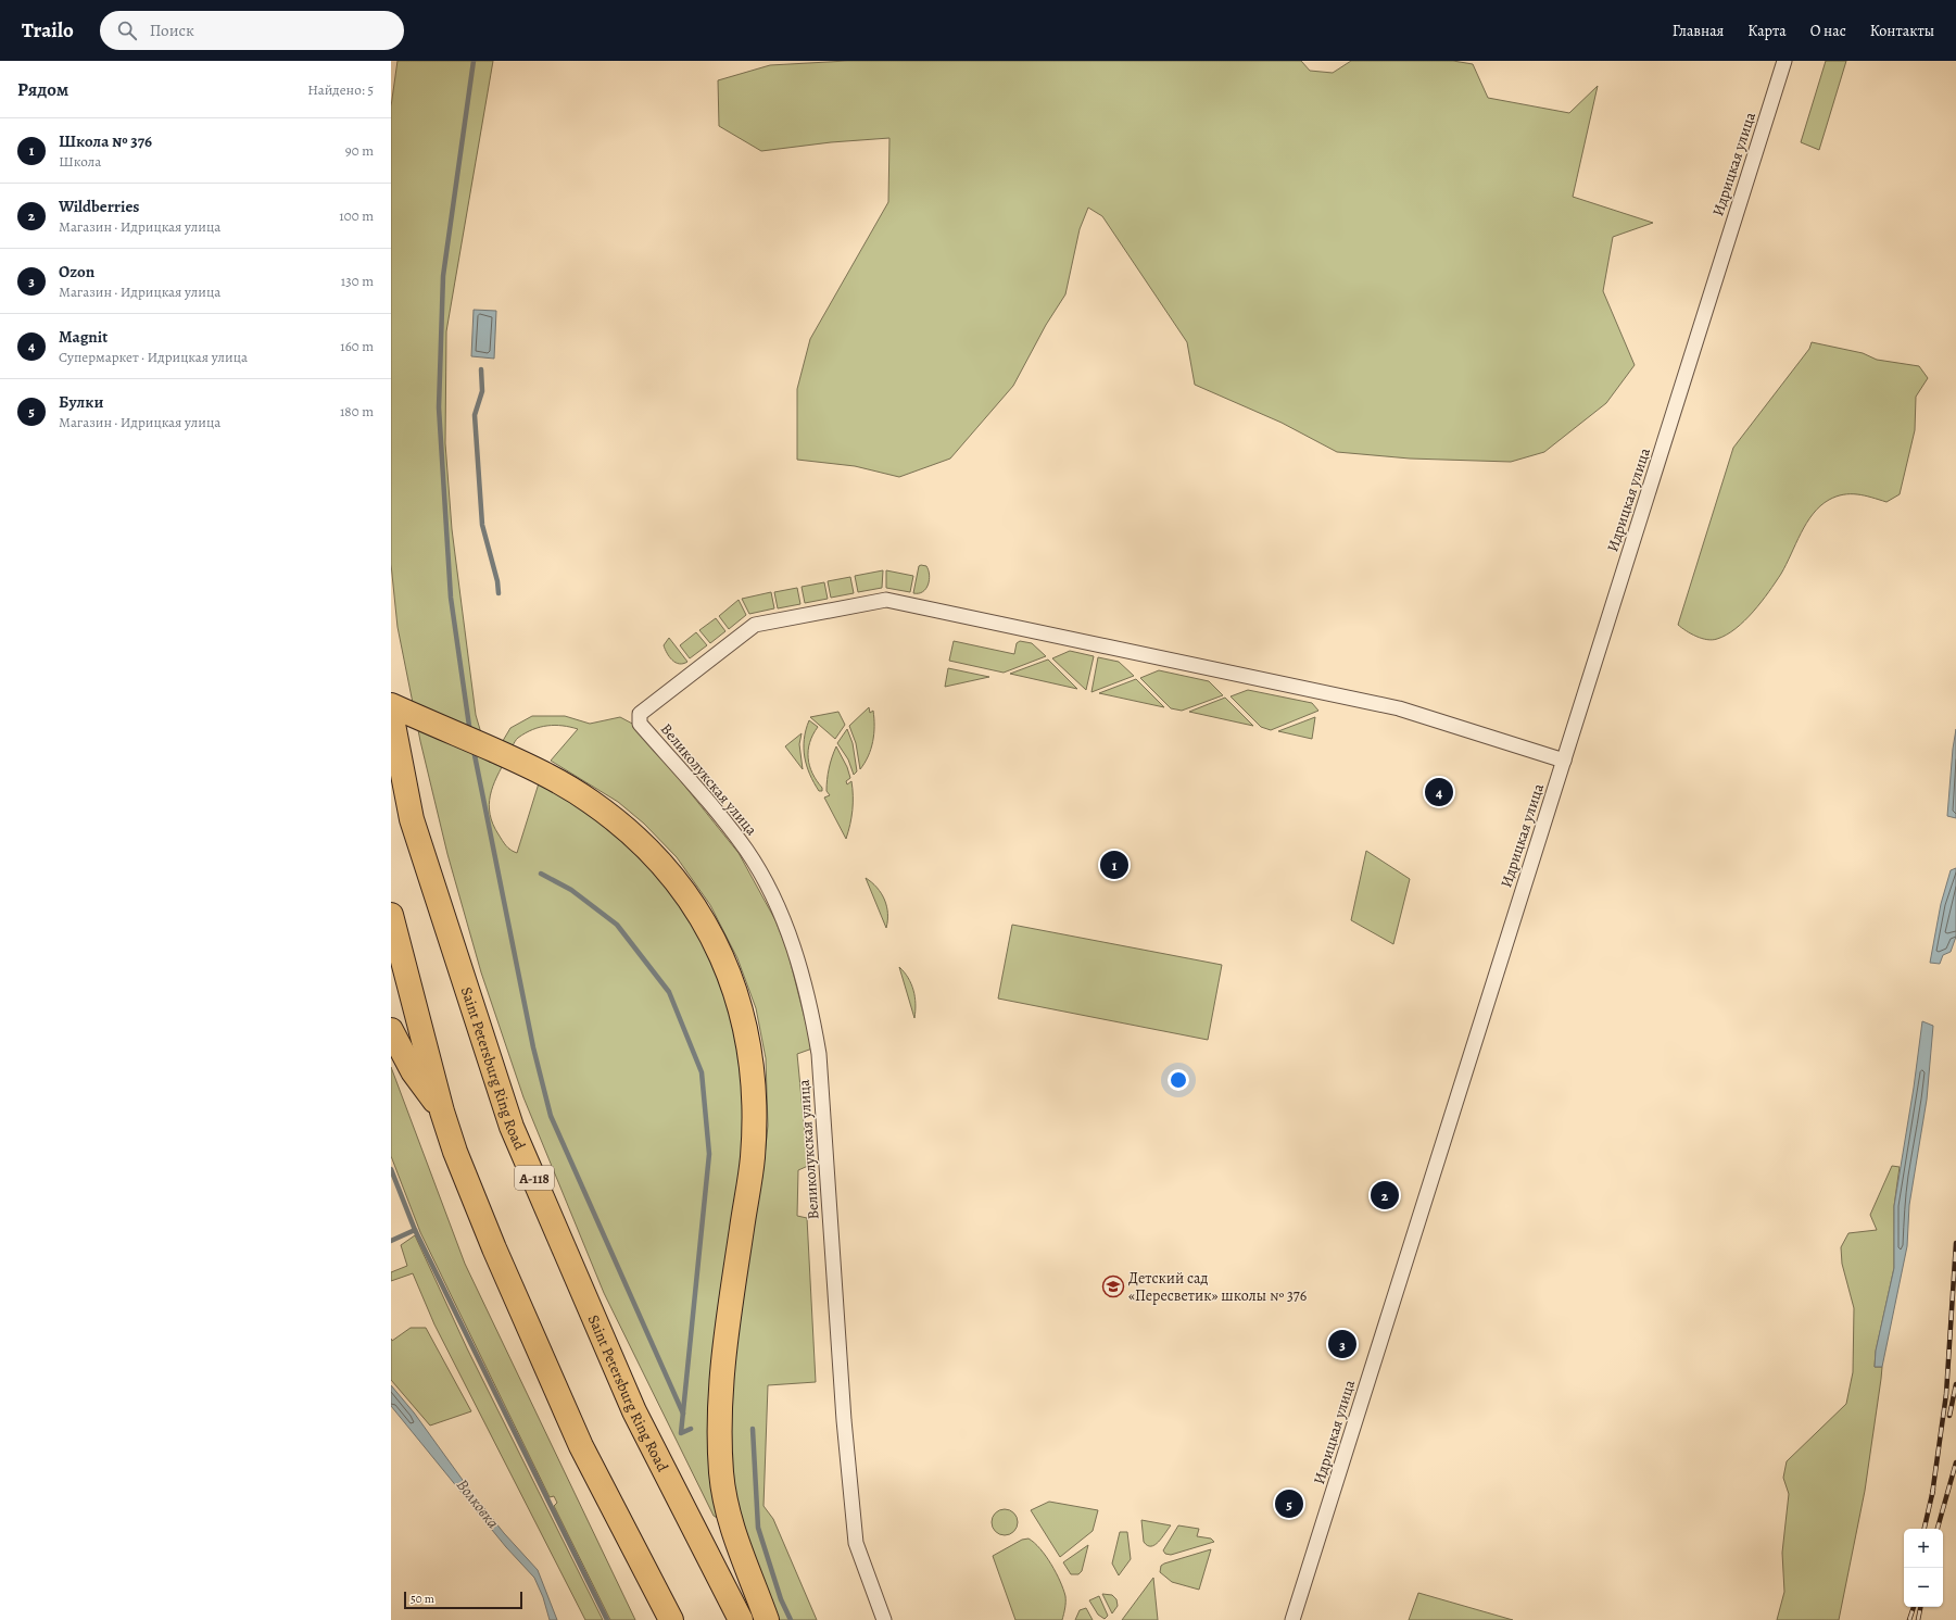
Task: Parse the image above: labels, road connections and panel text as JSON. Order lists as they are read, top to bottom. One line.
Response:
{"streets":{"highway":["Saint Petersburg Ring Road","А-118"],"street":["Идрицкая улица","Великолукская улица"]},"crossings":[["Идрицкая улица","Великолукская улица"]],"water":["Волковка"],"places":{"school or university":["Детский сад «Пересветик» школы № 376"]},"scale_bar":"50 m","page":{"header":"Trailo","search":"Поиск","nav":["Главная","Карта","О нас","Контакты"],"heading":["Рядом","Найдено: 5"],"list":[{"mark":"1","name":"Школа № 376","note":"Школа","value":"90 m"},{"mark":"2","name":"Wildberries","note":"Магазин · Идрицкая улица","value":"100 m"},{"mark":"3","name":"Ozon","note":"Магазин · Идрицкая улица","value":"130 m"},{"mark":"4","name":"Magnit","note":"Супермаркет · Идрицкая улица","value":"160 m"},{"mark":"5","name":"Булки","note":"Магазин · Идрицкая улица","value":"180 m"}],"pins":["4","1","2","3","5"],"map_buttons":["+","−"],"scale":"50 m"}}
